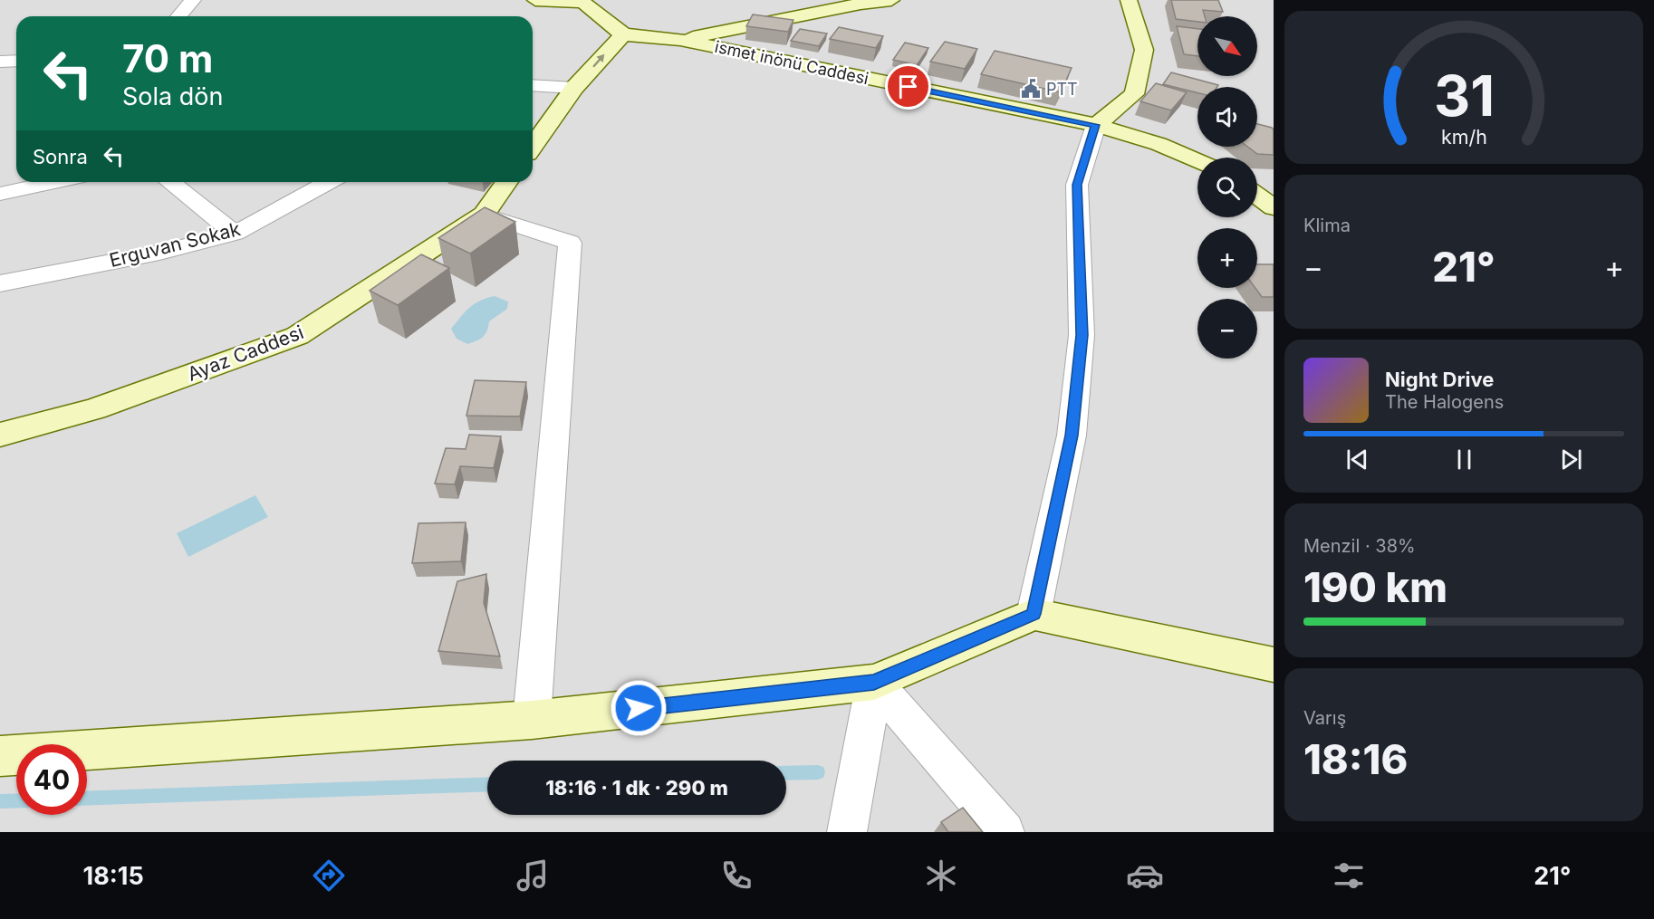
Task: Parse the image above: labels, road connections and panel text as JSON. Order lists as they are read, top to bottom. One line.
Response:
{"streets":{"street":["ismet inönü Caddesi","Erguvan Sokak","Ayaz Caddesi"]},"places":{"public building":["PTT"]},"north":"bottom right","page":{"map_buttons":["+","−"],"turn":["70 m","Sola dön"],"then":"Sonra","tile":["Klima",["Menzil · 38%","190 km"],["Varış","18:16"]],"heat":["−","21°","+"],"song":["Night Drive","The Halogens"],"limit":"40","trip":"18:16 · 1 dk · 290 m","tabs":["18:15","21°"],"gauge":["31","km/h"]}}
